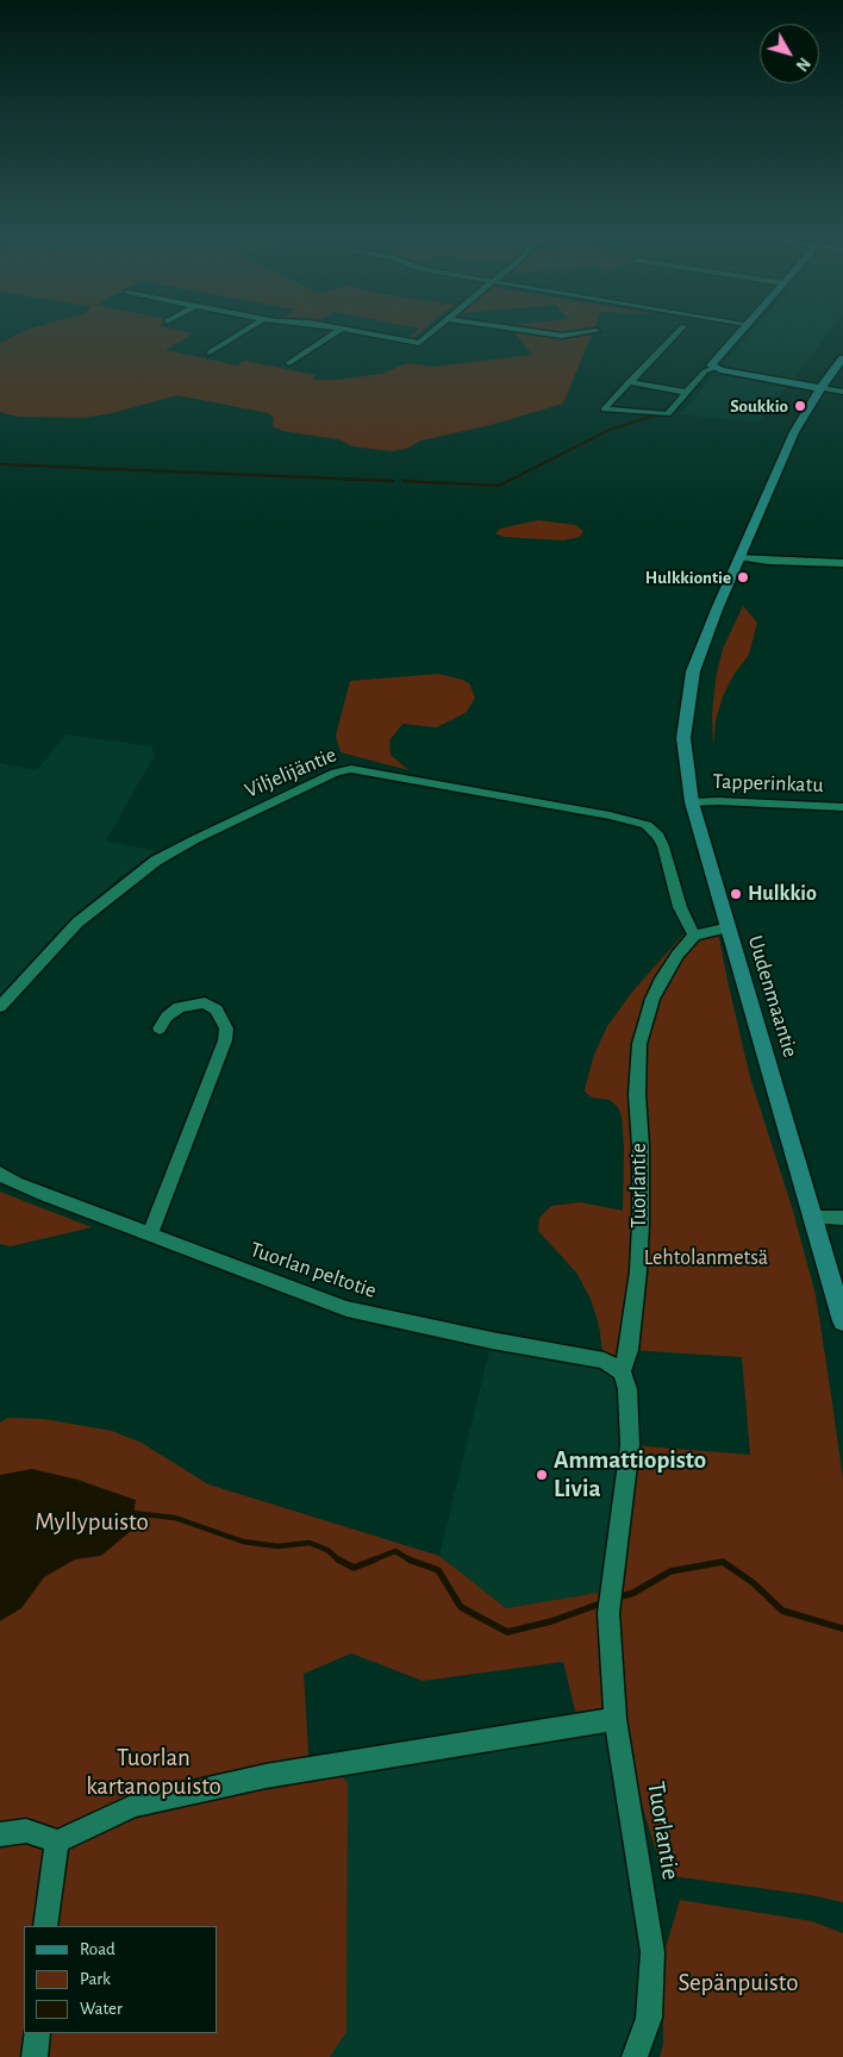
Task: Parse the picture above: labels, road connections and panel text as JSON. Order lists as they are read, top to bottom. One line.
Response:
{"streets":{"main road":["Uudenmaantie"],"street":["Viljelijäntie","Tapperinkatu","Tuorlantie","Tuorlan peltotie"]},"crossings":[["Viljelijäntie","Tuorlantie"],["Tapperinkatu","Uudenmaantie"],["Tuorlantie","Tuorlan peltotie"]],"parks":["Lehtolanmetsä","Myllypuisto","Tuorlan kartanopuisto","Sepänpuisto"],"places":["Soukkio","Hulkkiontie","Hulkkio","Ammattiopisto Livia"],"legend":["Road","Park","Water"],"north":"bottom right"}
